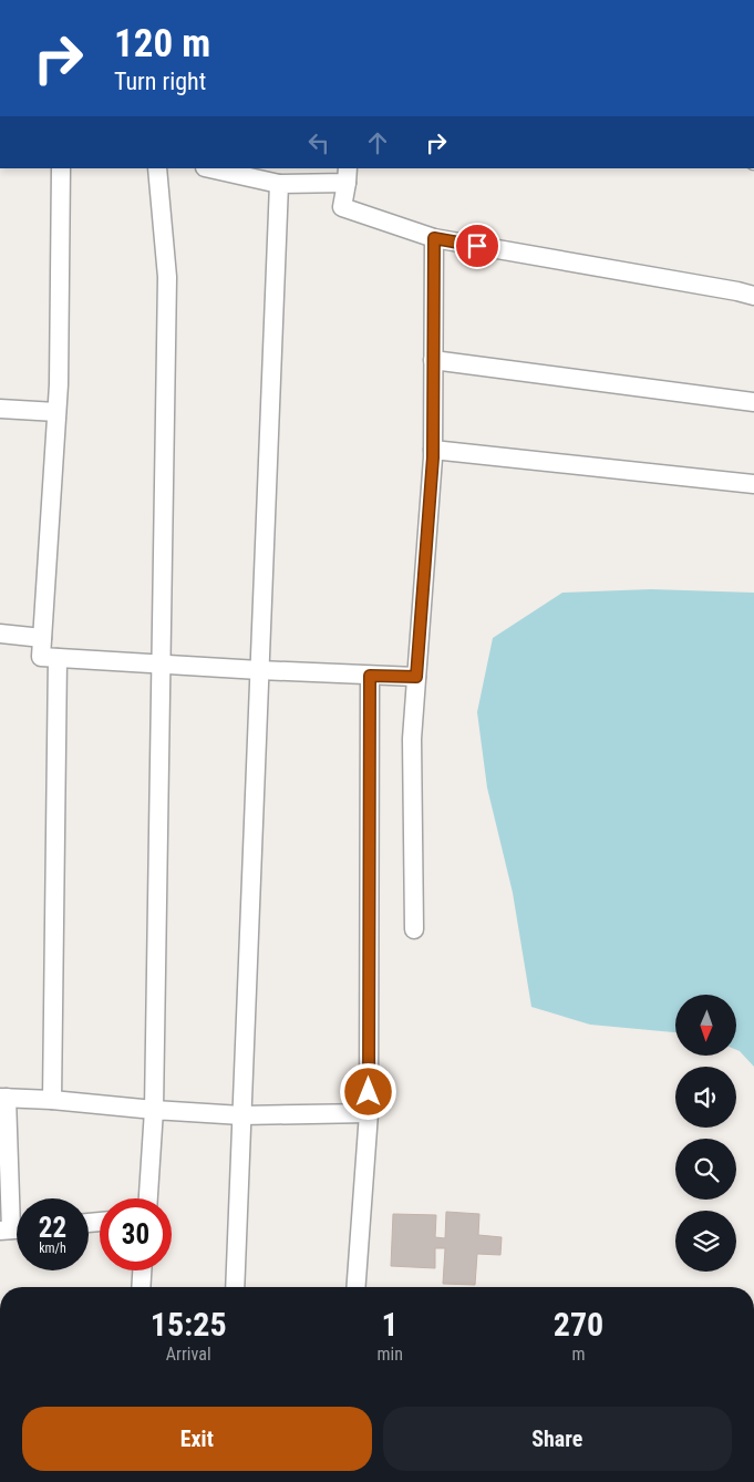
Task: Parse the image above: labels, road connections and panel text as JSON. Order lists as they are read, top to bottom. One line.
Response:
{"north":"bottom","page":{"turn":["120 m","Turn right"],"speed":"22 km/h","limit":"30","eta":["15:25","Arrival","1","min","270","m"],"buttons":["Exit","Share"]}}
